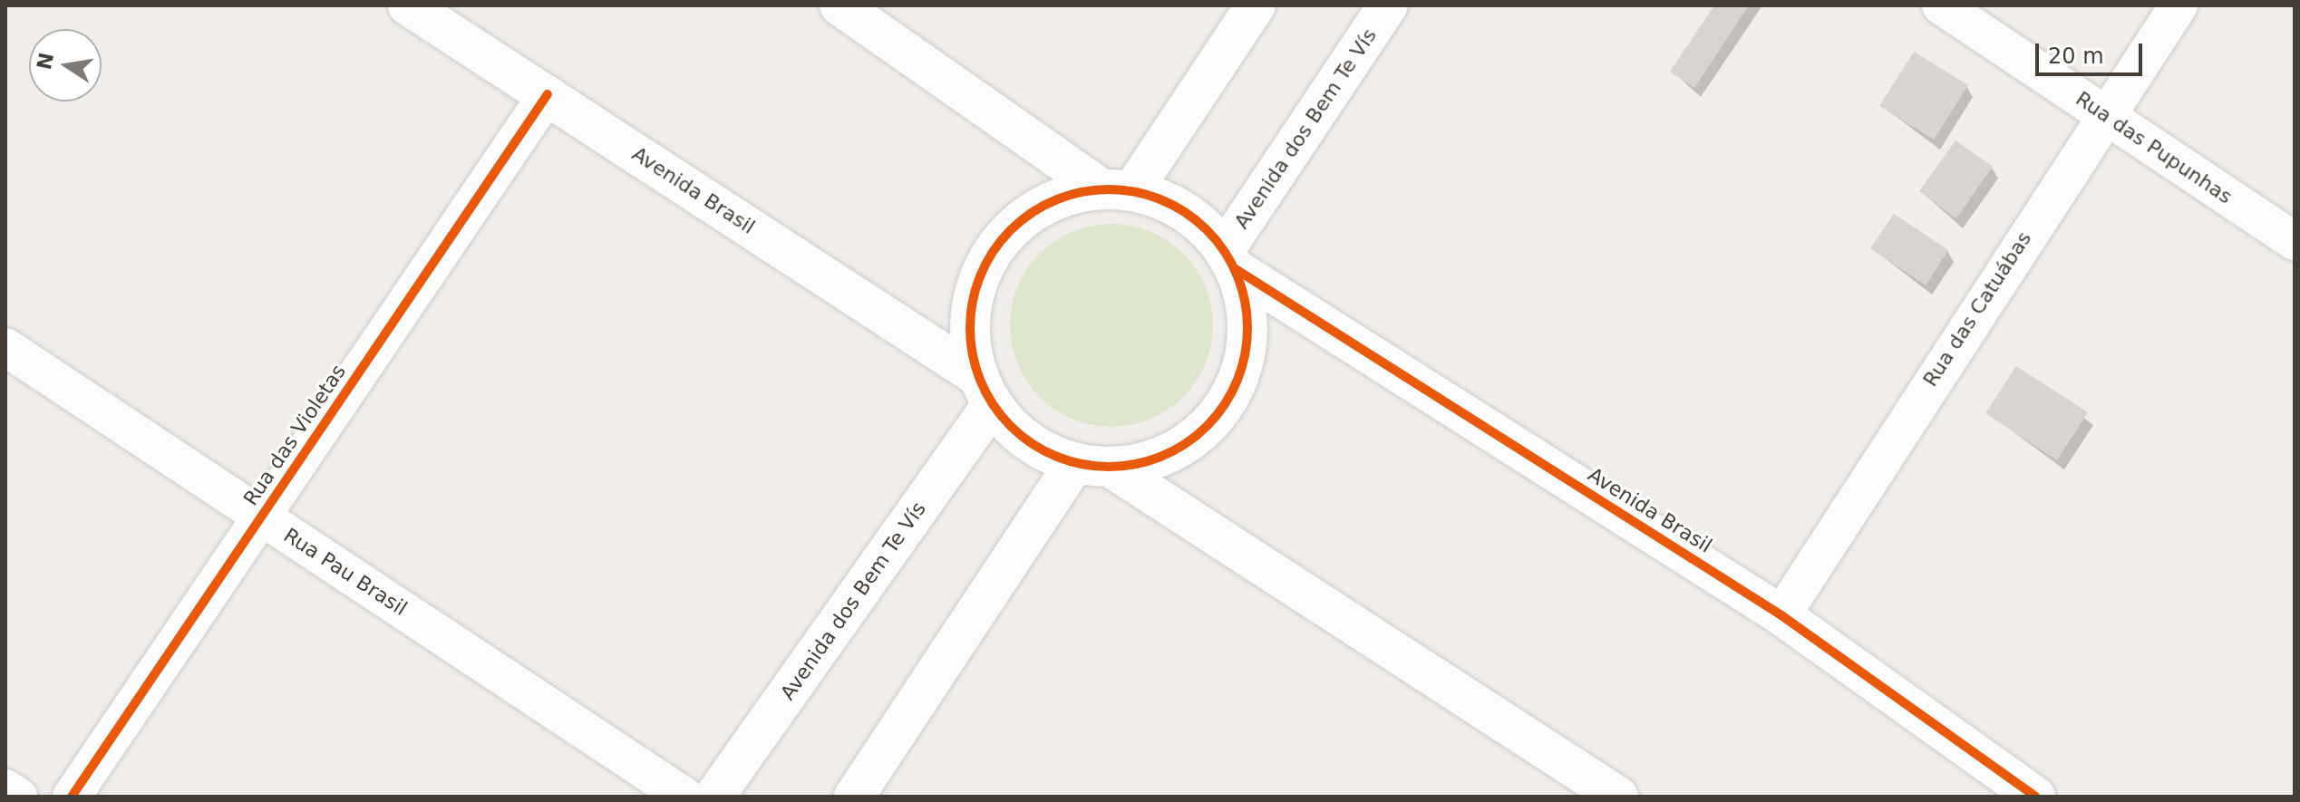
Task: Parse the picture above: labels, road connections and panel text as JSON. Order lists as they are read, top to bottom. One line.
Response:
{"streets":{"street":["Avenida dos Bem Te Vís","Rua das Pupunhas","Avenida Brasil","Rua das Catuábas","Rua das Violetas","Rua Pau Brasil"]},"crossings":[["Avenida dos Bem Te Vís","Avenida Brasil"],["Rua das Pupunhas","Rua das Catuábas"],["Avenida Brasil","Rua das Catuábas"],["Avenida Brasil","Rua das Violetas"],["Rua das Violetas","Rua Pau Brasil"]],"scale_bar":"20 m","north":"left"}
